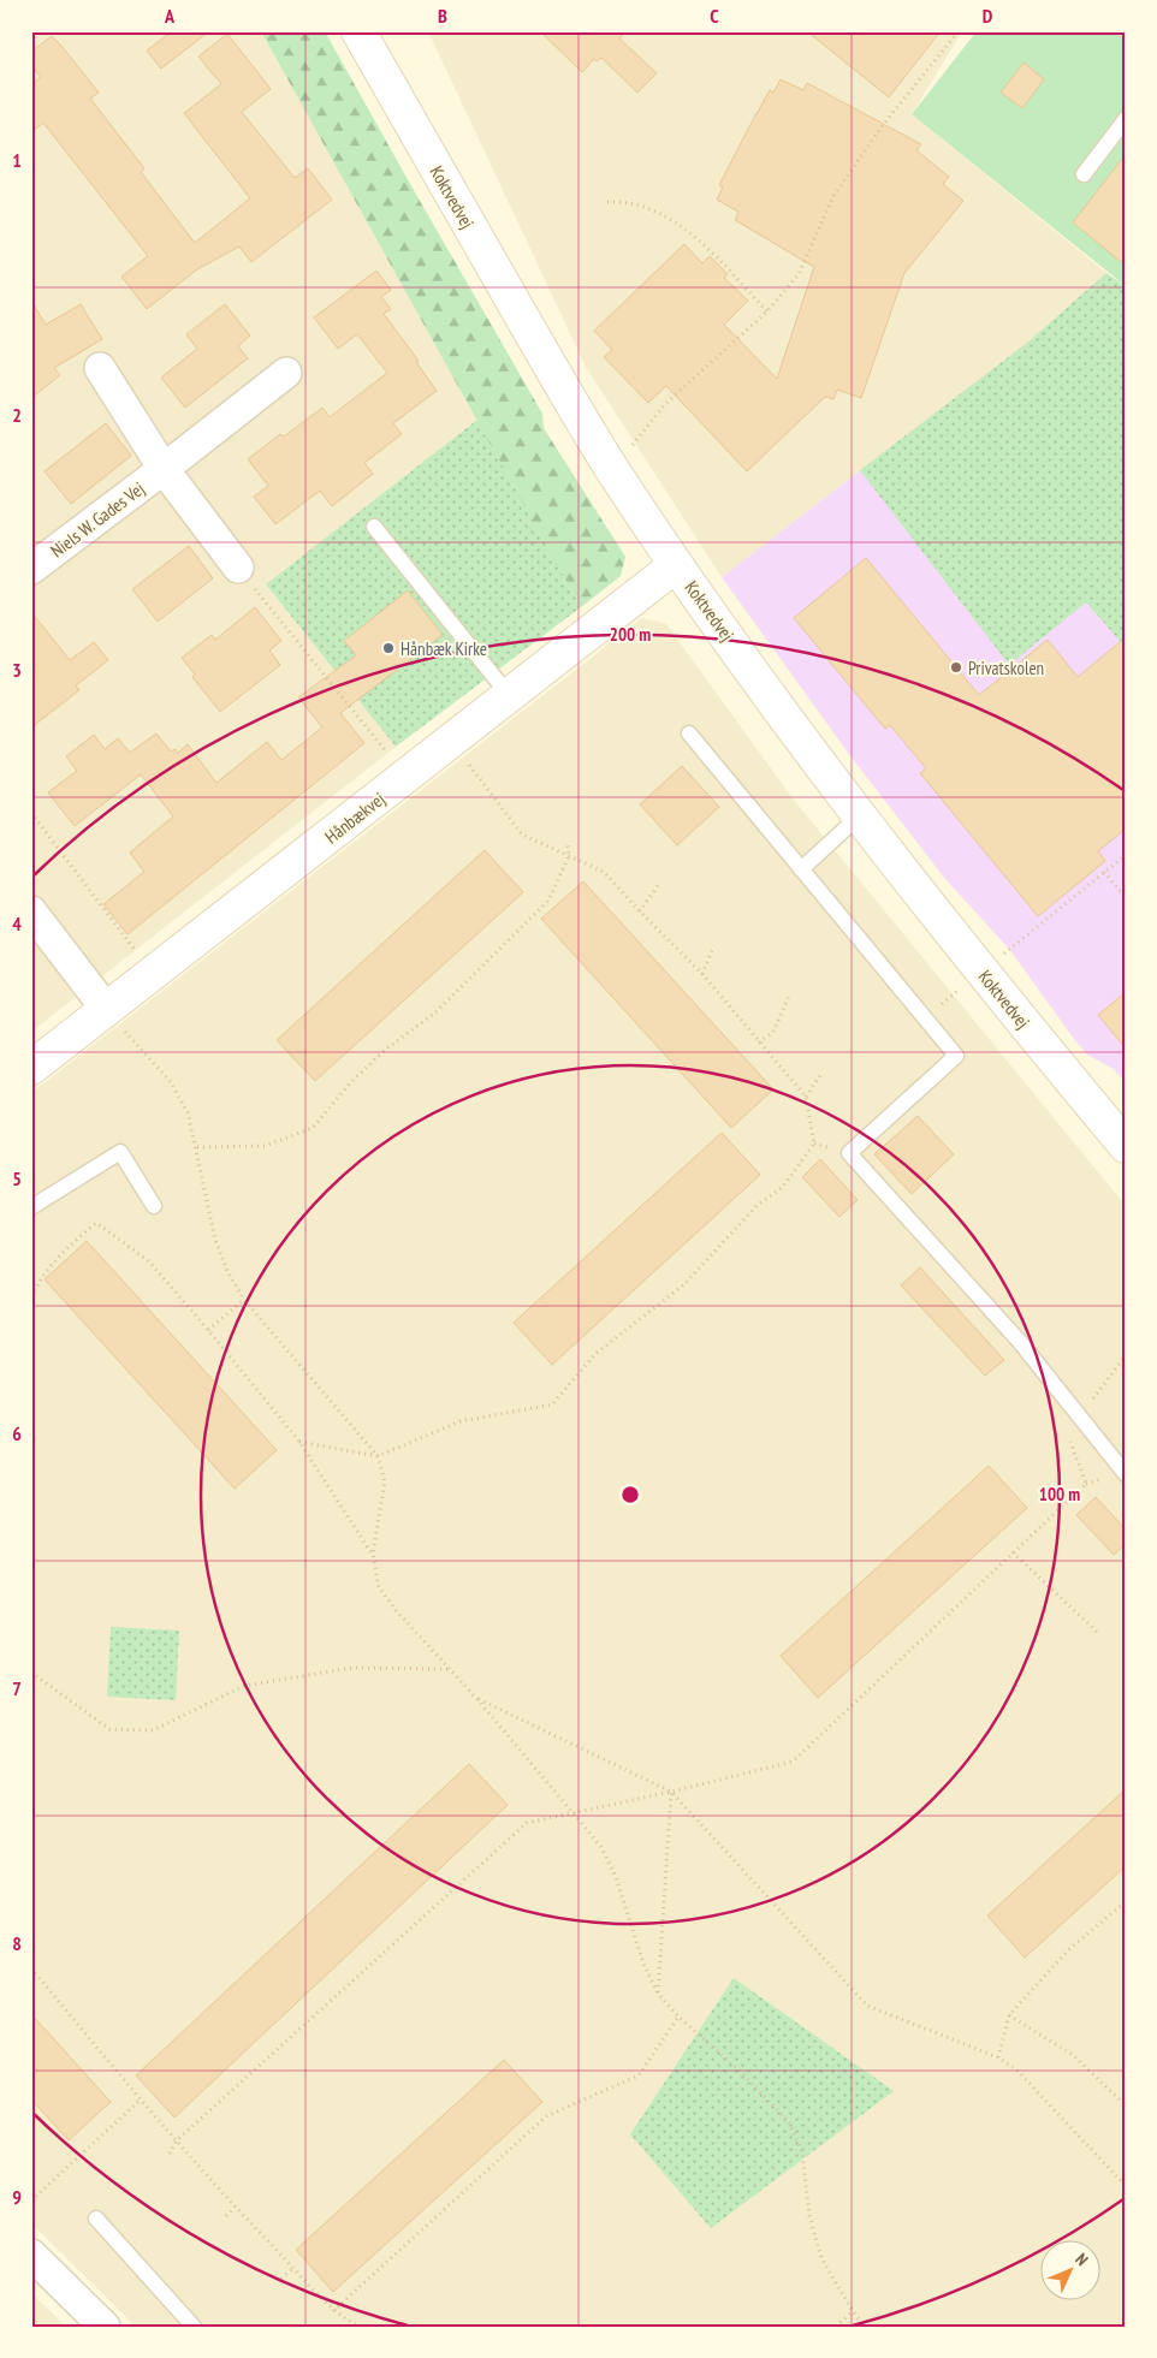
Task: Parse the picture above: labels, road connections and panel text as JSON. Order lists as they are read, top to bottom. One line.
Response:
{"streets":{"street":["Koktvedvej","Niels W. Gades Vej","Hånbækvej"]},"crossings":[["Koktvedvej","Hånbækvej"]],"places":["Hånbæk Kirke","Privatskolen"],"north":"top right","grid":{"columns":["A","B","C","D"],"rows":["1","2","3","4","5","6","7","8","9"]},"rings":["200 m","100 m"]}
